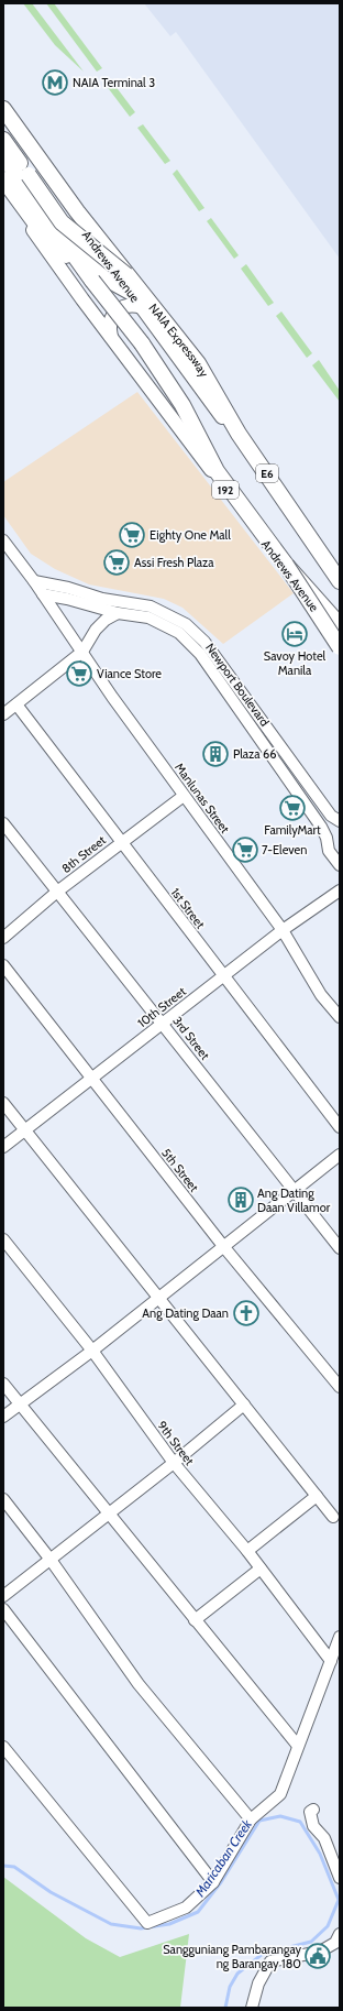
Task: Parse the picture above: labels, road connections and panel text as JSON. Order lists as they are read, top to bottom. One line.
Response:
{"streets":{"highway":["NAIA Expressway","E6"],"main road":["Andrews Avenue","192"],"street":["Newport Boulevard","Manlunas Street","8th Street","1st Street","10th Street","3rd Street","5th Street","9th Street"]},"crossings":[["Newport Boulevard","Manlunas Street"],["Manlunas Street","8th Street"],["Manlunas Street","10th Street"],["8th Street","1st Street"],["8th Street","3rd Street"],["1st Street","10th Street"],["10th Street","3rd Street"],["10th Street","5th Street"]],"water":["Maricaban Creek"],"places":{"metro station":["NAIA Terminal 3"],"supermarket":["Eighty One Mall","Assi Fresh Plaza","Viance Store","FamilyMart","7-Eleven"],"hotel":["Savoy Hotel Manila"],"building":["Plaza 66","Ang Dating Daan Villamor"],"church":["Ang Dating Daan"],"public building":["Sangguniang Pambarangay ng Barangay 180"]}}
